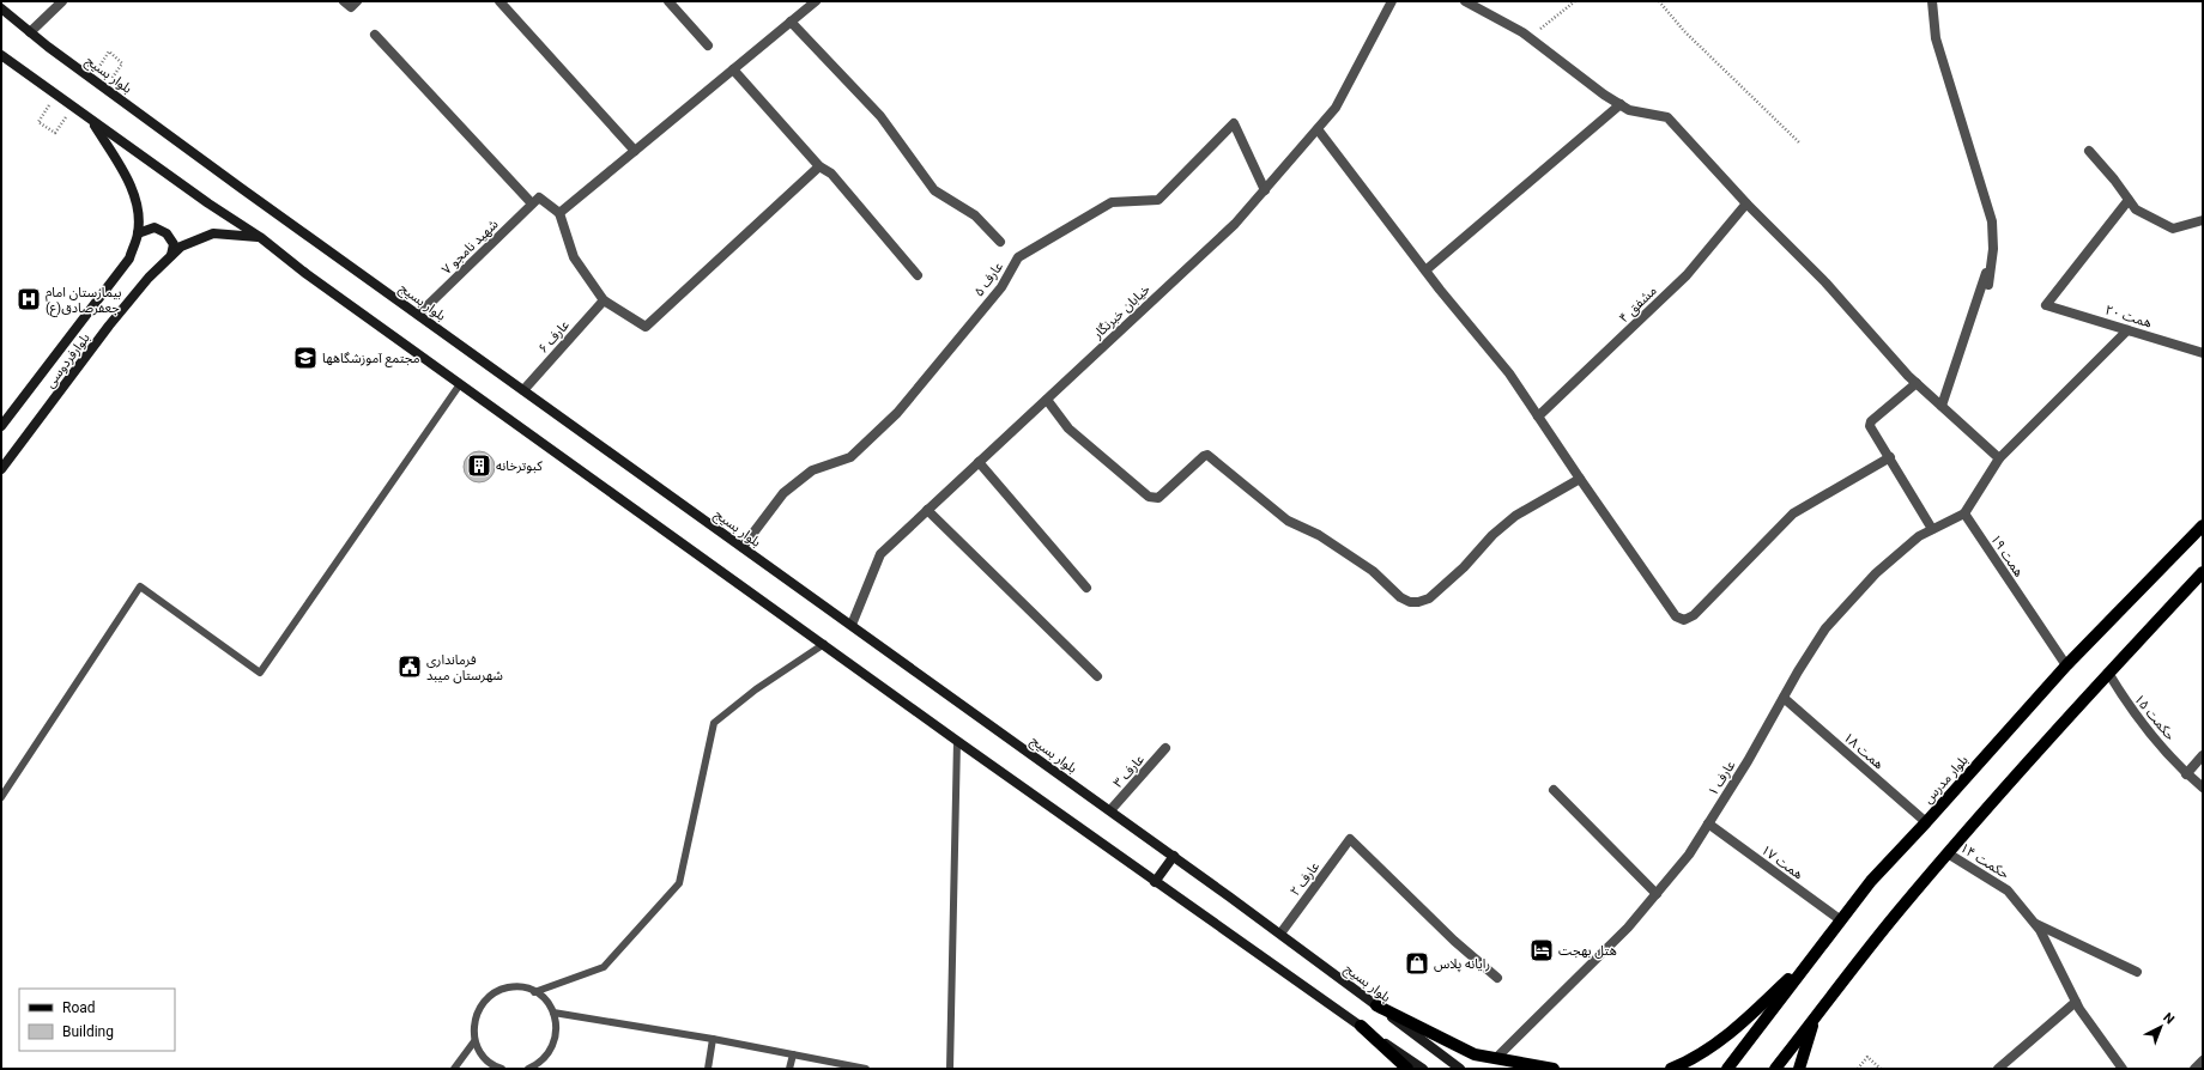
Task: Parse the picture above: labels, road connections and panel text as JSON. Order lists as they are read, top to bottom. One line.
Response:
{"streets":{"main road":["بلوار بسیج","بلوارفردوسی","بلوار مدرس"],"street":["شهید نامجو ۷","عارف ۵","مشفق ۴","خیابان خبرنگار","همت ۲۰","عارف ۶","همت ۱۹","حکمت ۱۵","همت ۱۸","عارف ۳","عارف ۱","حکمت ۱۴","همت ۱۷","عارف ۲"]},"crossings":[["بلوار بسیج","شهید نامجو ۷"],["بلوار بسیج","عارف ۵"],["بلوار بسیج","خیابان خبرنگار"],["بلوار بسیج","عارف ۶"],["بلوار بسیج","عارف ۳"],["بلوار بسیج","عارف ۲"],["عارف ۵","خیابان خبرنگار"],["همت ۱۹","عارف ۱"],["همت ۱۹","بلوار مدرس"],["همت ۱۸","عارف ۱"],["همت ۱۸","بلوار مدرس"],["عارف ۱","همت ۱۷"],["بلوار مدرس","همت ۱۷"]],"places":{"hospital":["بیمارستان امام جعفرصادق(ع)"],"school or university":["مجتمع آموزشگاهها"],"building":["کبوترخانه"],"public building":["فرمانداری شهرستان میبد"],"hotel":["هتل بهجت"],"shop":["رایانه پلاس"]},"legend":["Road","Building"],"north":"top right"}
